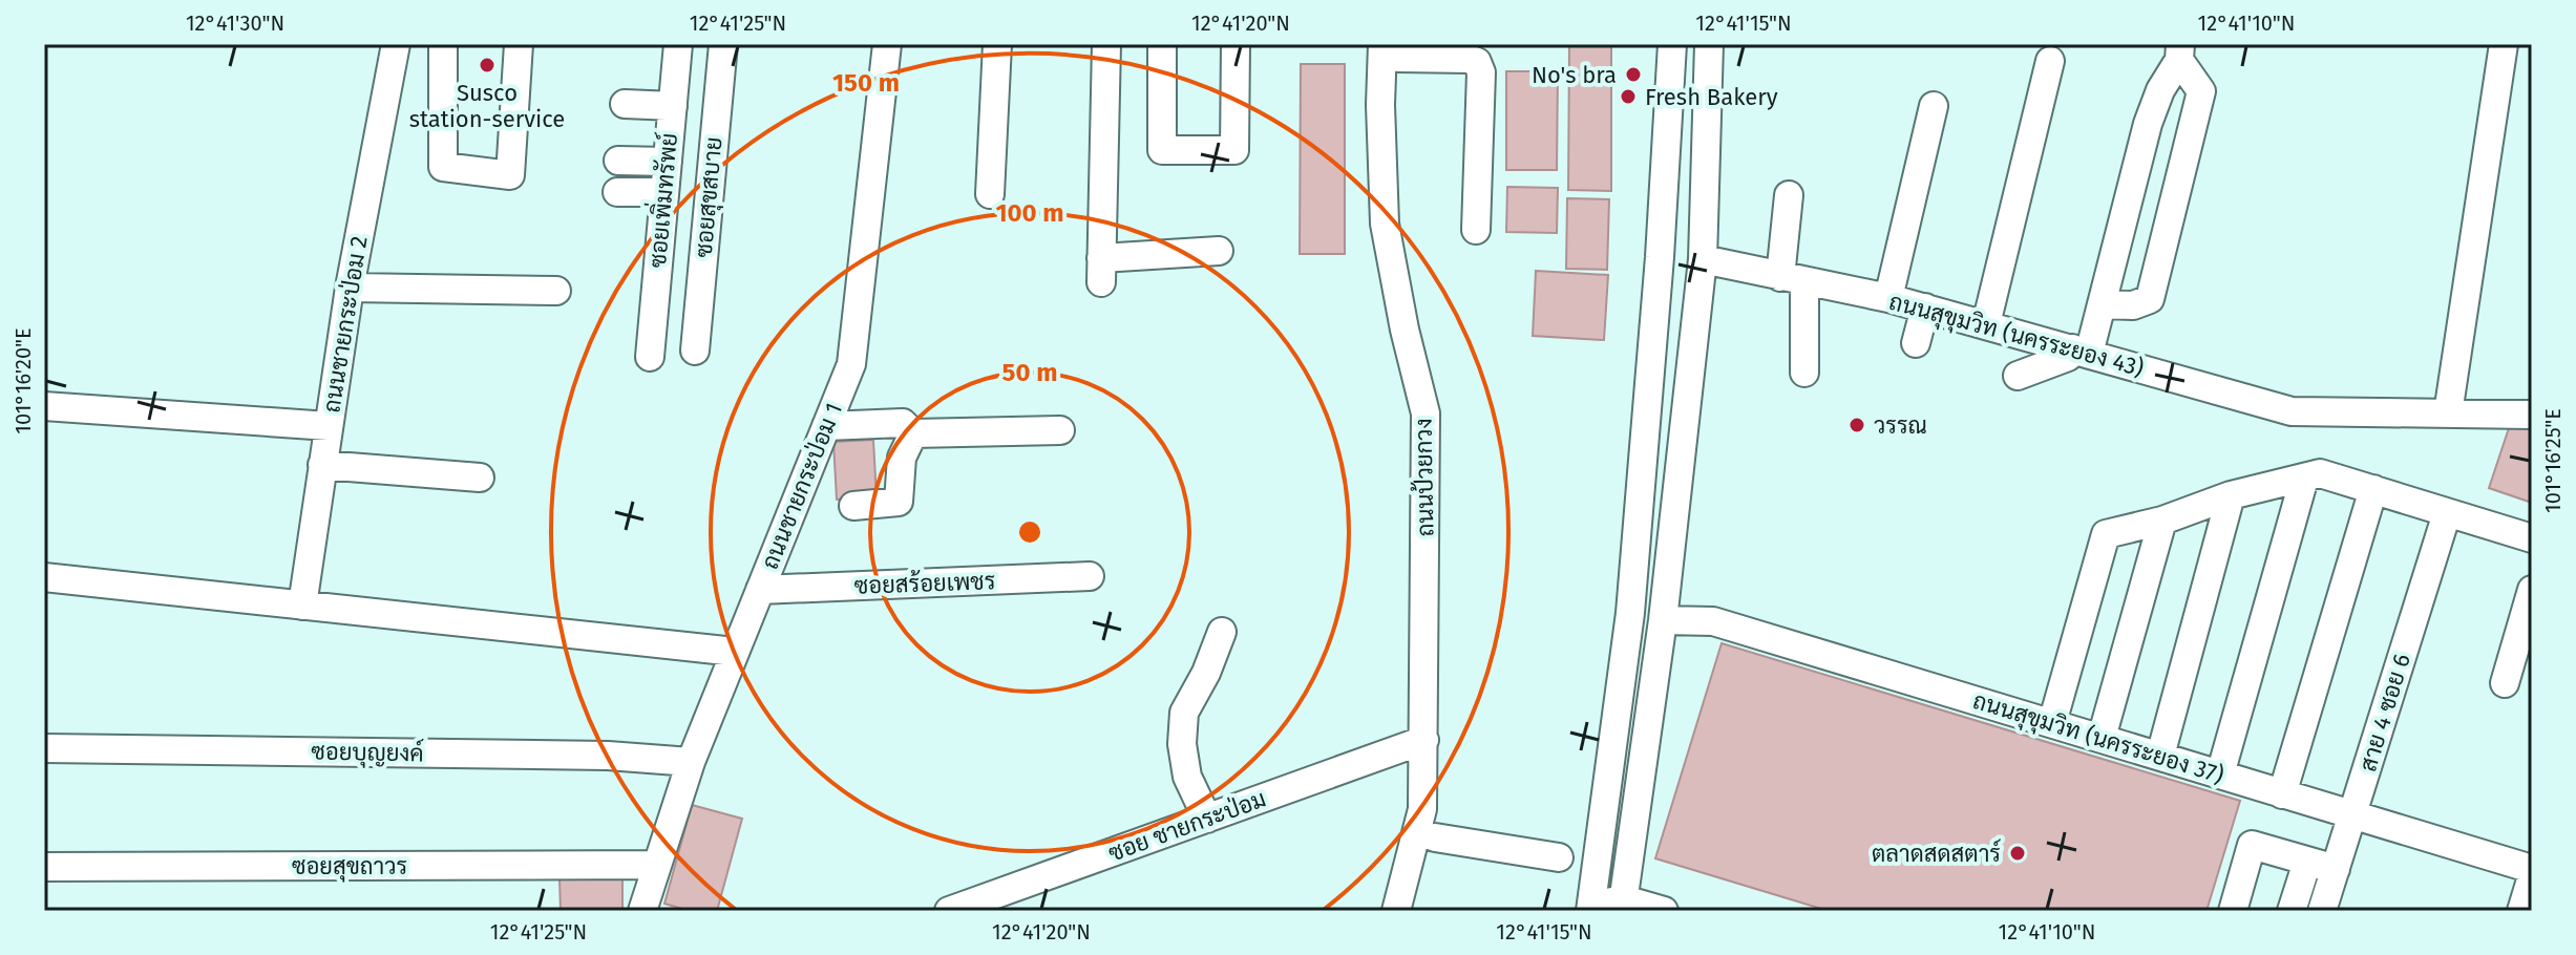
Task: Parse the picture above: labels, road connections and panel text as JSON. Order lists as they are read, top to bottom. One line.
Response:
{"streets":{"street":["ซอยสุขสบาย","ซอยเพิ่มทรัพย์","ถนนชายกระป่อม 2","ถนนสุขุมวิท (นครระยอง 43)","ถนนป้วยกวง","ถนนชายกระป่อม 1","ซอยสร้อยเพชร","สาย 4 ซอย 6","ถนนสุขุมวิท (นครระยอง 37)","ซอยบุญยงค์","ซอย ชายกระป่อม","ซอยสุขถาวร"]},"crossings":[["ถนนป้วยกวง","ซอย ชายกระป่อม"],["ถนนชายกระป่อม 1","ซอยสร้อยเพชร"],["ถนนชายกระป่อม 1","ซอยบุญยงค์"],["ถนนชายกระป่อม 1","ซอยสุขถาวร"],["สาย 4 ซอย 6","ถนนสุขุมวิท (นครระยอง 37)"]],"places":["Susco station-service","No's bra","Fresh Bakery","วรรณ","ตลาดสดสตาร์"],"coordinates":["12°41'30\"N","12°41'25\"N","12°41'20\"N","12°41'15\"N","12°41'10\"N","101°16'20\"E","101°16'25\"E"],"rings":["150 m","100 m","50 m"]}
